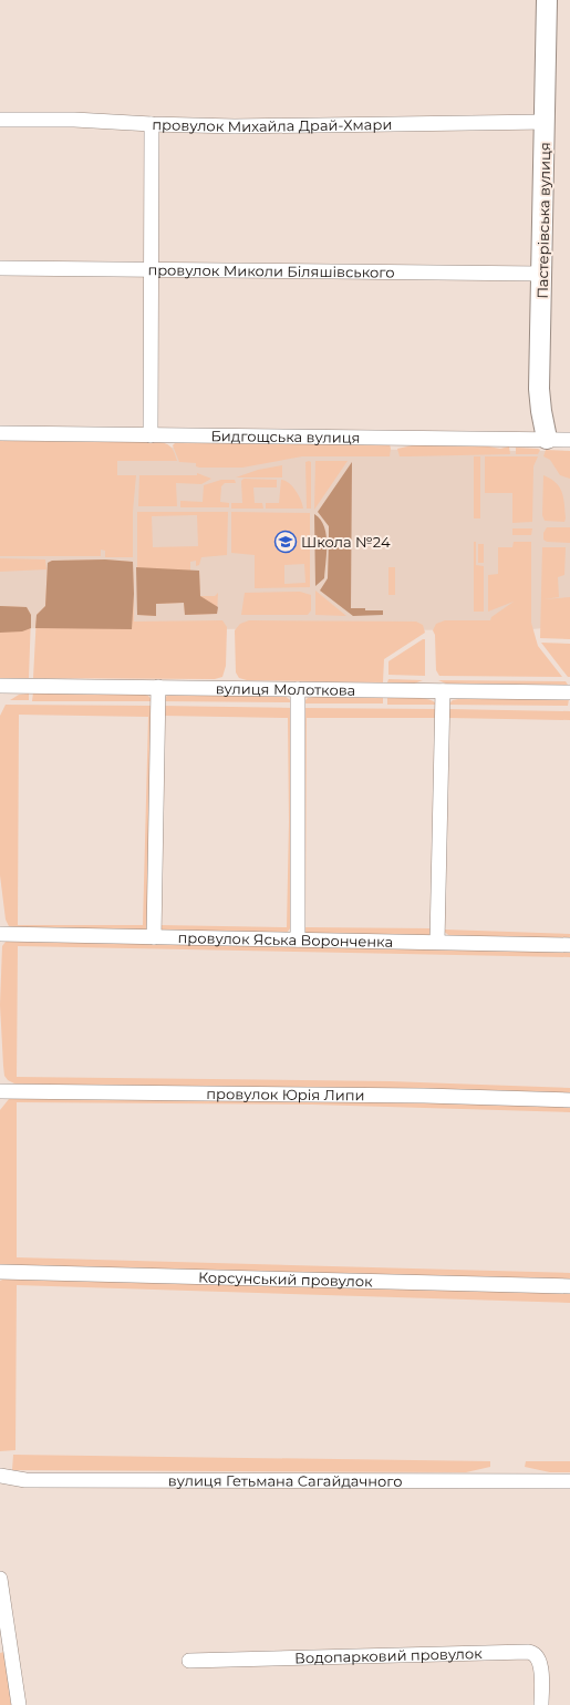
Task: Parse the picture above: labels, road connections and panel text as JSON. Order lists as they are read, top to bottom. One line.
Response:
{"streets":{"main road":["Пастерівська вулиця"],"street":["провулок Михайла Драй-Хмари","провулок Миколи Біляшівського","Бидгощська вулиця","вулиця Молоткова","провулок Яська Воронченка","провулок Юрія Липи","Корсунський провулок","вулиця Гетьмана Сагайдачного","Водопарковий провулок"]},"crossings":[["провулок Михайла Драй-Хмари","Пастерівська вулиця"],["Пастерівська вулиця","провулок Миколи Біляшівського"],["Пастерівська вулиця","Бидгощська вулиця"]],"places":{"school or university":["Школа №24"]}}
